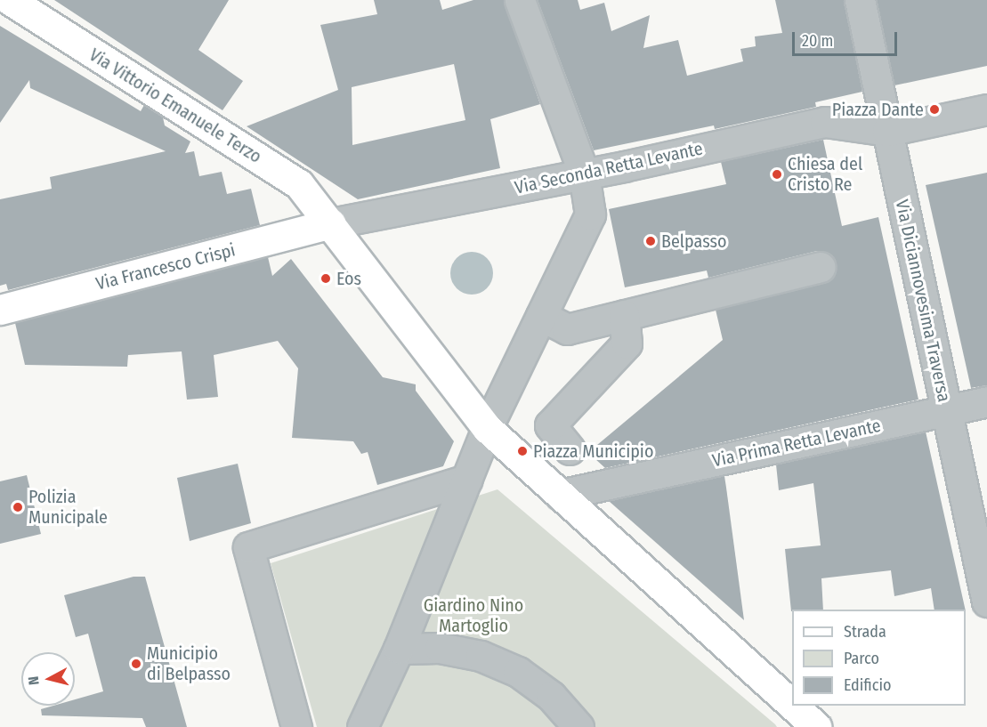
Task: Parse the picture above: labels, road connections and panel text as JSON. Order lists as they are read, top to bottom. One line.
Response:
{"streets":{"street":["Via Vittorio Emanuele Terzo","Via Seconda Retta Levante","Via Francesco Crispi","Via Diciannovesima Traversa","Via Prima Retta Levante"]},"crossings":[["Via Vittorio Emanuele Terzo","Via Seconda Retta Levante"],["Via Vittorio Emanuele Terzo","Via Francesco Crispi"],["Via Vittorio Emanuele Terzo","Via Prima Retta Levante"],["Via Seconda Retta Levante","Via Francesco Crispi"],["Via Seconda Retta Levante","Via Diciannovesima Traversa"],["Via Diciannovesima Traversa","Via Prima Retta Levante"]],"parks":["Giardino Nino Martoglio"],"places":["Piazza Dante","Chiesa del Cristo Re","Belpasso","Eos","Piazza Municipio","Polizia Municipale","Municipio di Belpasso"],"legend":["Strada","Parco","Edificio"],"scale_bar":"20 m","north":"left"}
